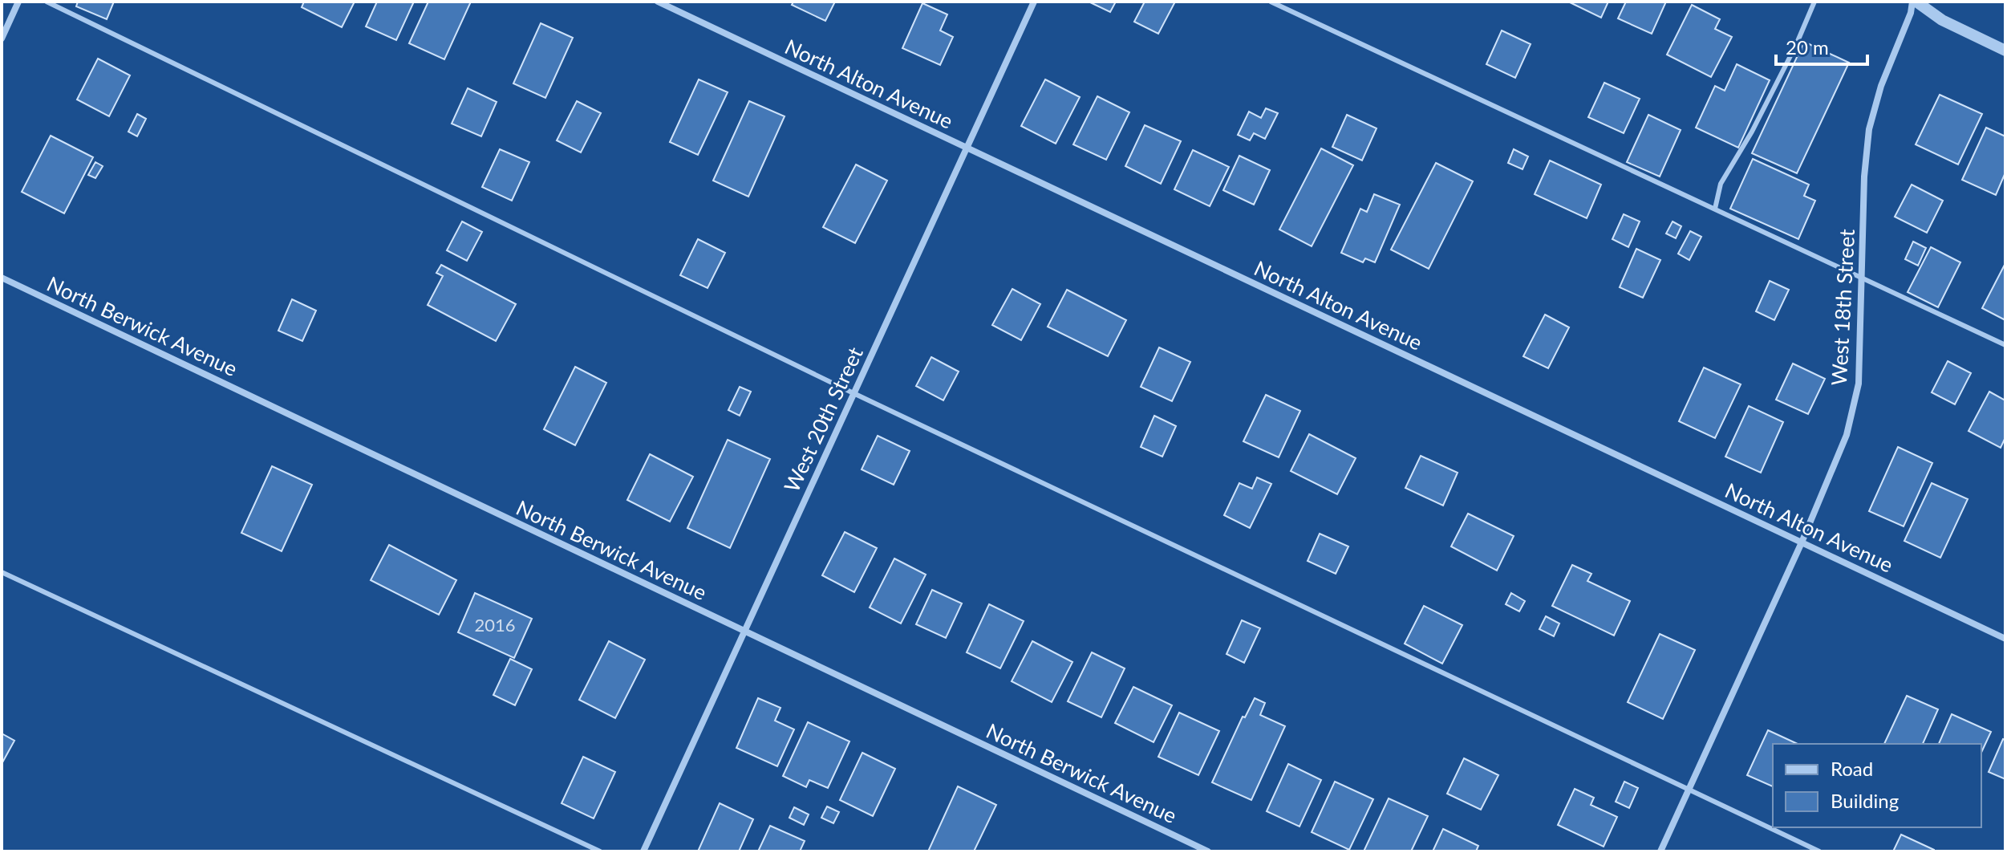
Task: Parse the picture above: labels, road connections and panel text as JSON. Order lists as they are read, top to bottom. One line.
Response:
{"streets":{"street":["North Alton Avenue","West 18th Street","North Berwick Avenue","West 20th Street"]},"crossings":[["North Alton Avenue","West 18th Street"],["North Alton Avenue","West 20th Street"],["North Berwick Avenue","West 20th Street"]],"house_numbers":["2016"],"legend":["Road","Building"],"scale_bar":"20 m"}
